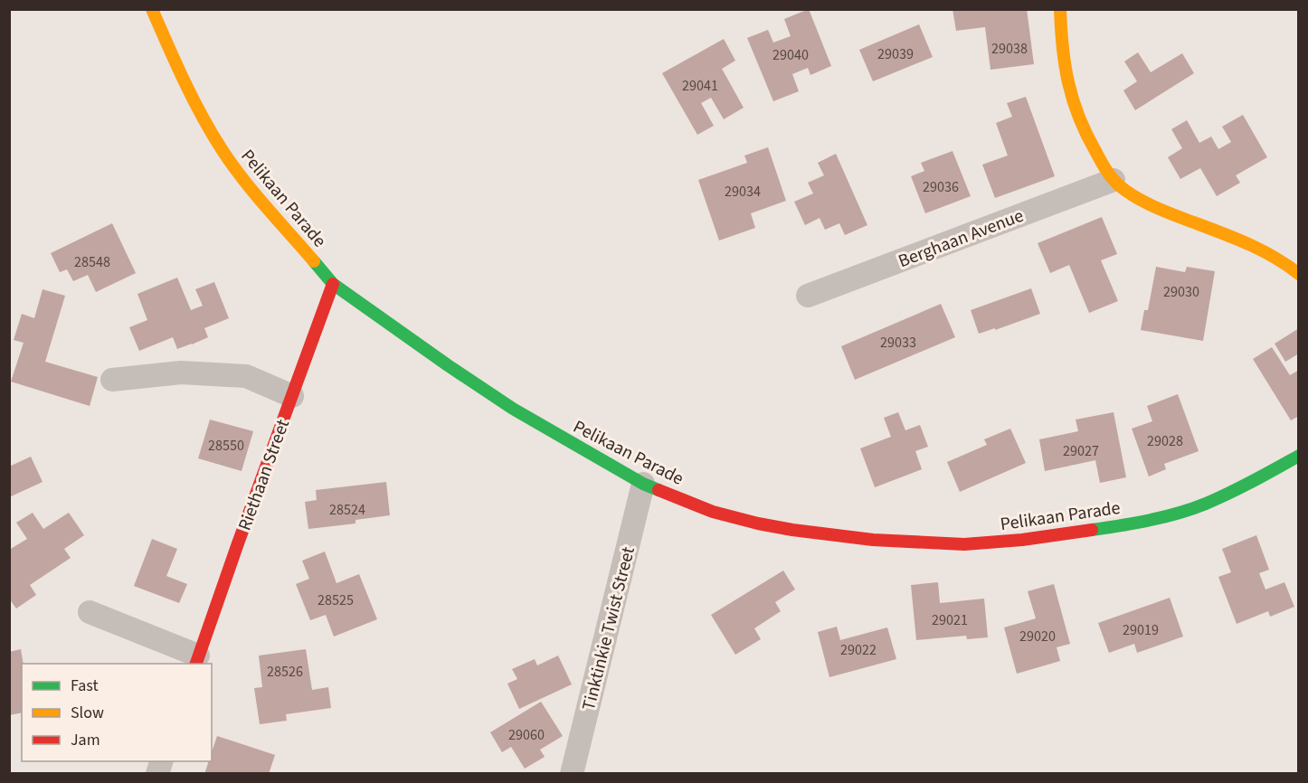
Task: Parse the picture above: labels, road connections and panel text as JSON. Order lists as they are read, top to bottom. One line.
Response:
{"streets":{"street":["Pelikaan Parade","Berghaan Avenue","Riethaan Street","Tinktinkie Twist Street"]},"crossings":[["Pelikaan Parade","Riethaan Street"],["Pelikaan Parade","Tinktinkie Twist Street"]],"house_numbers":["29038","29039","29040","29041","29036","29034","28548","29030","29033","29028","28550","29027","28524","28525","29021","29019","29020","29022","28526","29060"],"legend":["Fast","Slow","Jam"]}
